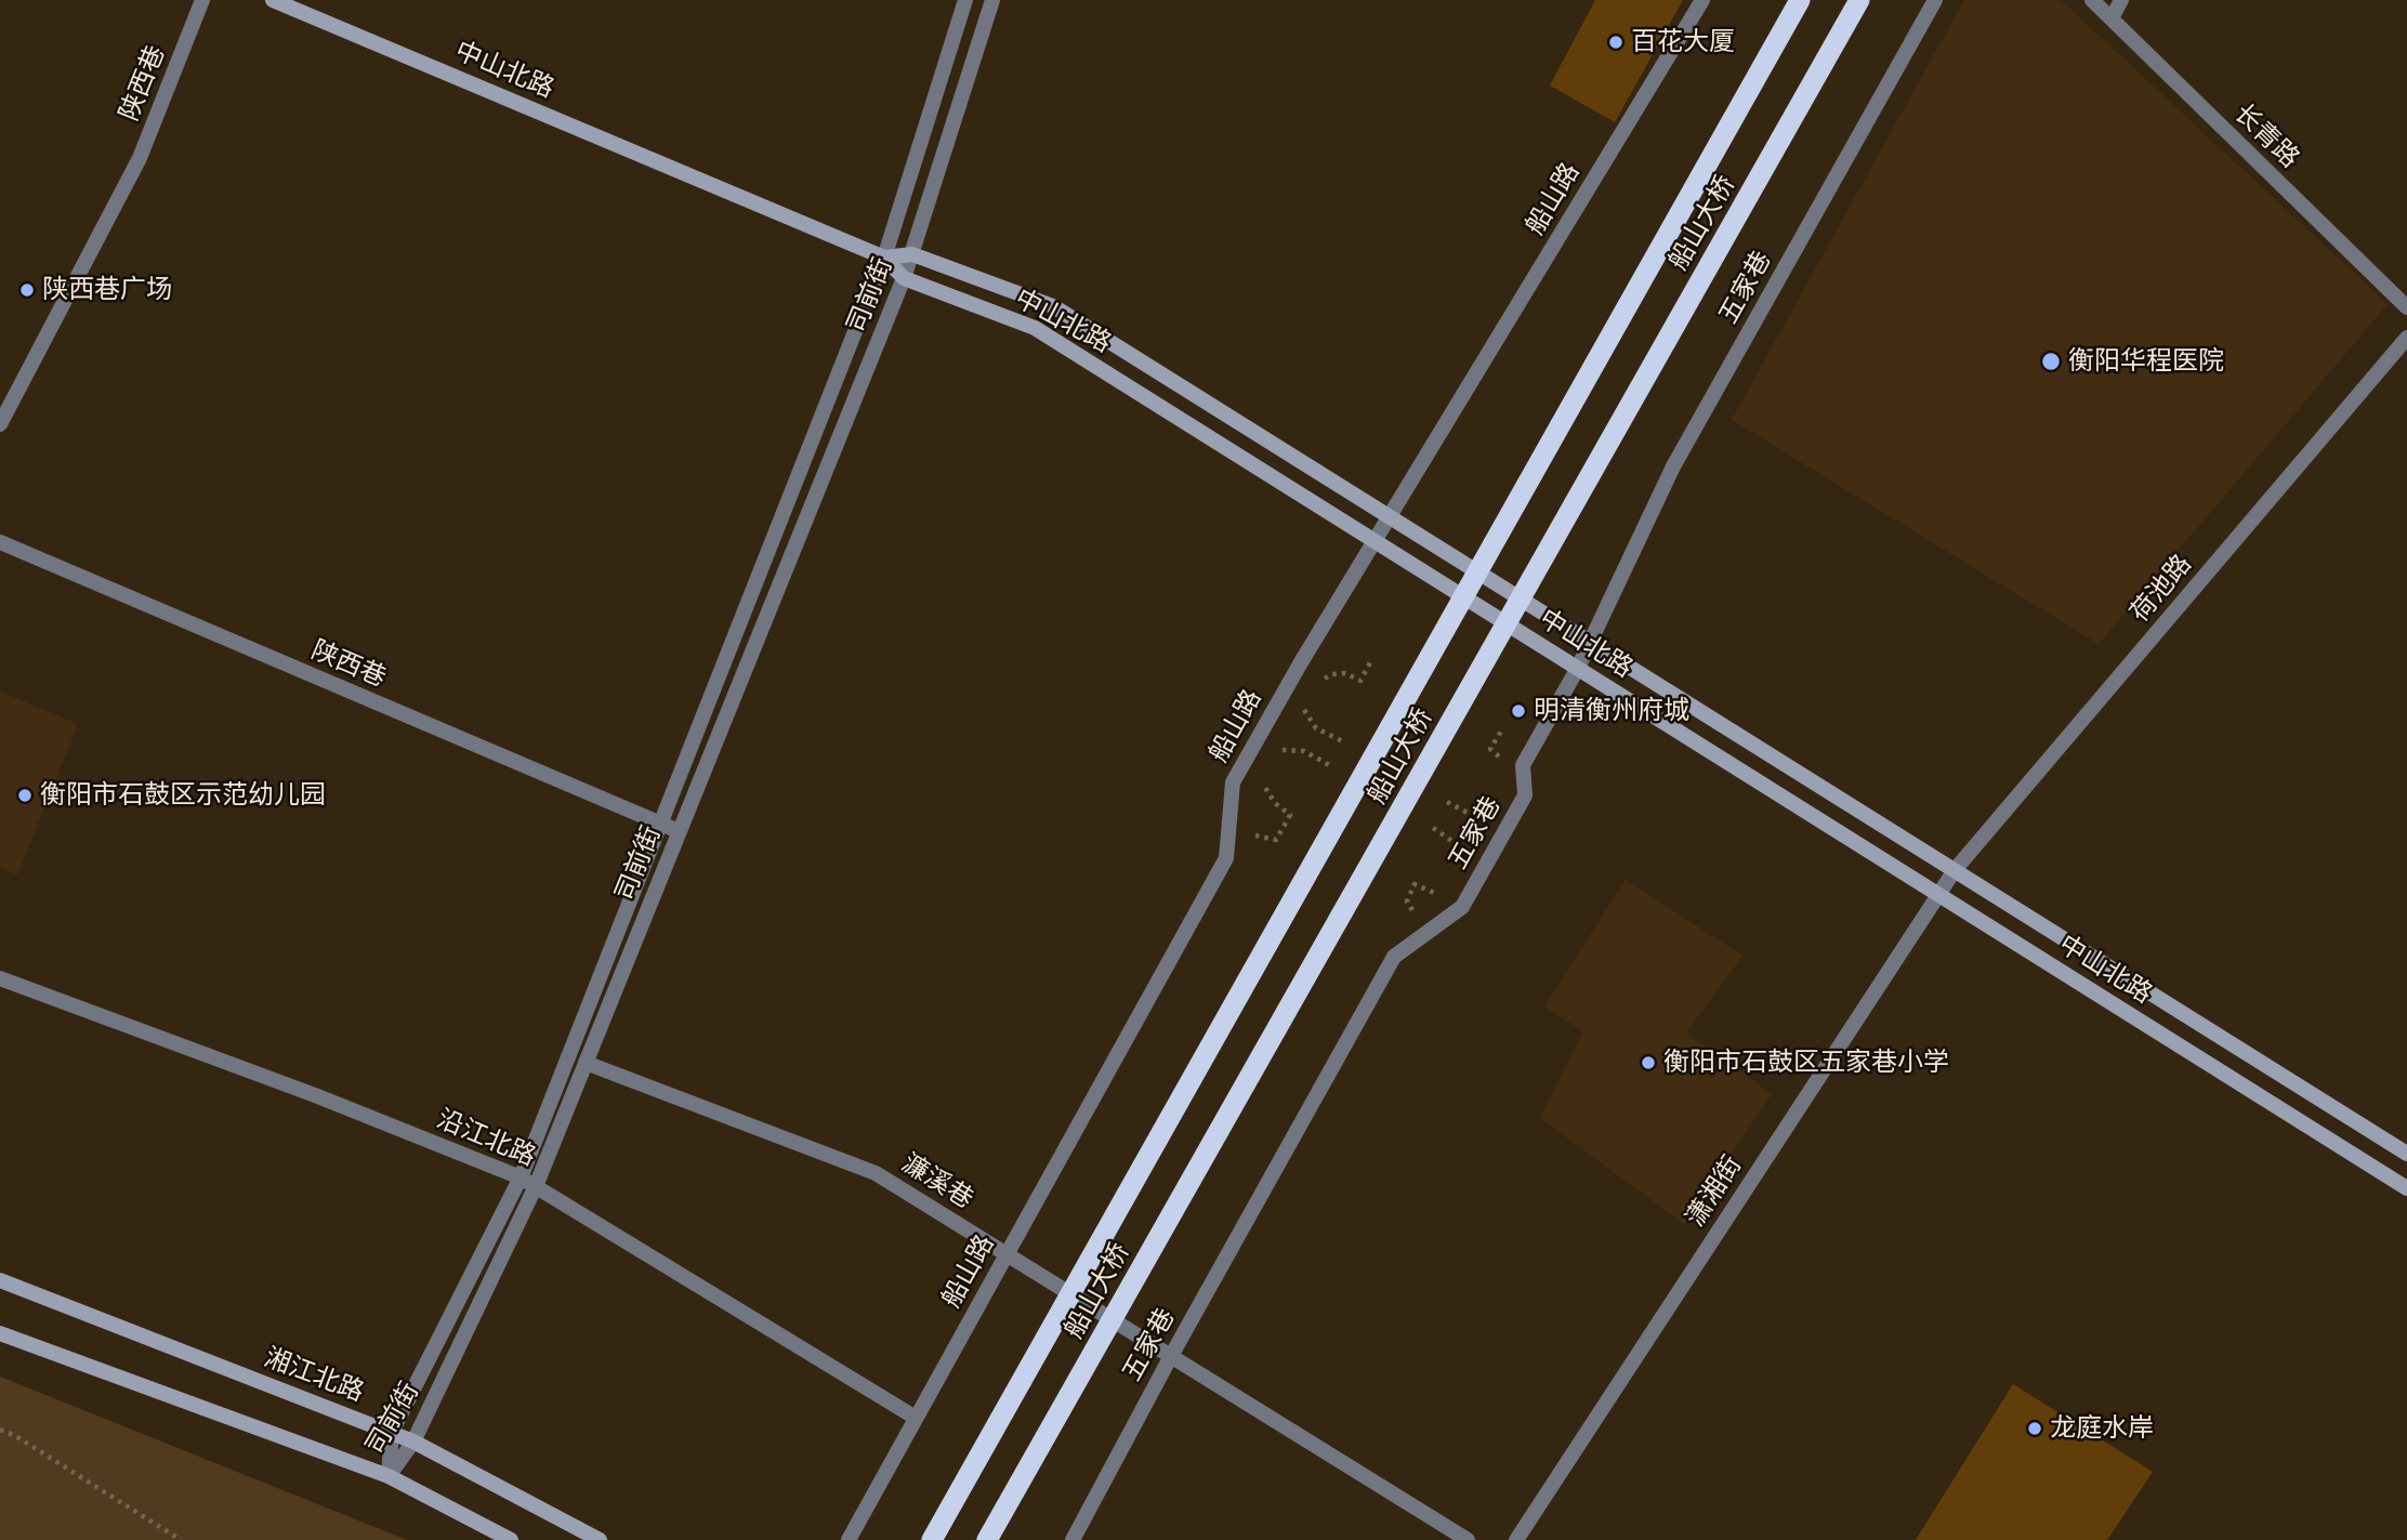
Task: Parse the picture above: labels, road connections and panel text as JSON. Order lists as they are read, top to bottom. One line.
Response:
{"streets":{"highway":["船山大桥"],"main road":["中山北路","湘江北路"],"street":["陕西巷","长青路","船山路","五家巷","司前街","荷池路","沿江北路","濂溪巷","潇湘街"]},"crossings":[["中山北路","船山路"],["中山北路","五家巷"],["中山北路","司前街"],["中山北路","荷池路"],["中山北路","潇湘街"],["陕西巷","司前街"],["船山路","沿江北路"],["船山路","濂溪巷"],["五家巷","濂溪巷"],["司前街","沿江北路"],["司前街","濂溪巷"],["司前街","湘江北路"],["荷池路","潇湘街"]],"places":["百花大厦","陕西巷广场","衡阳华程医院","明清衡州府城","衡阳市石鼓区示范幼儿园","衡阳市石鼓区五家巷小学","龙庭水岸"]}
